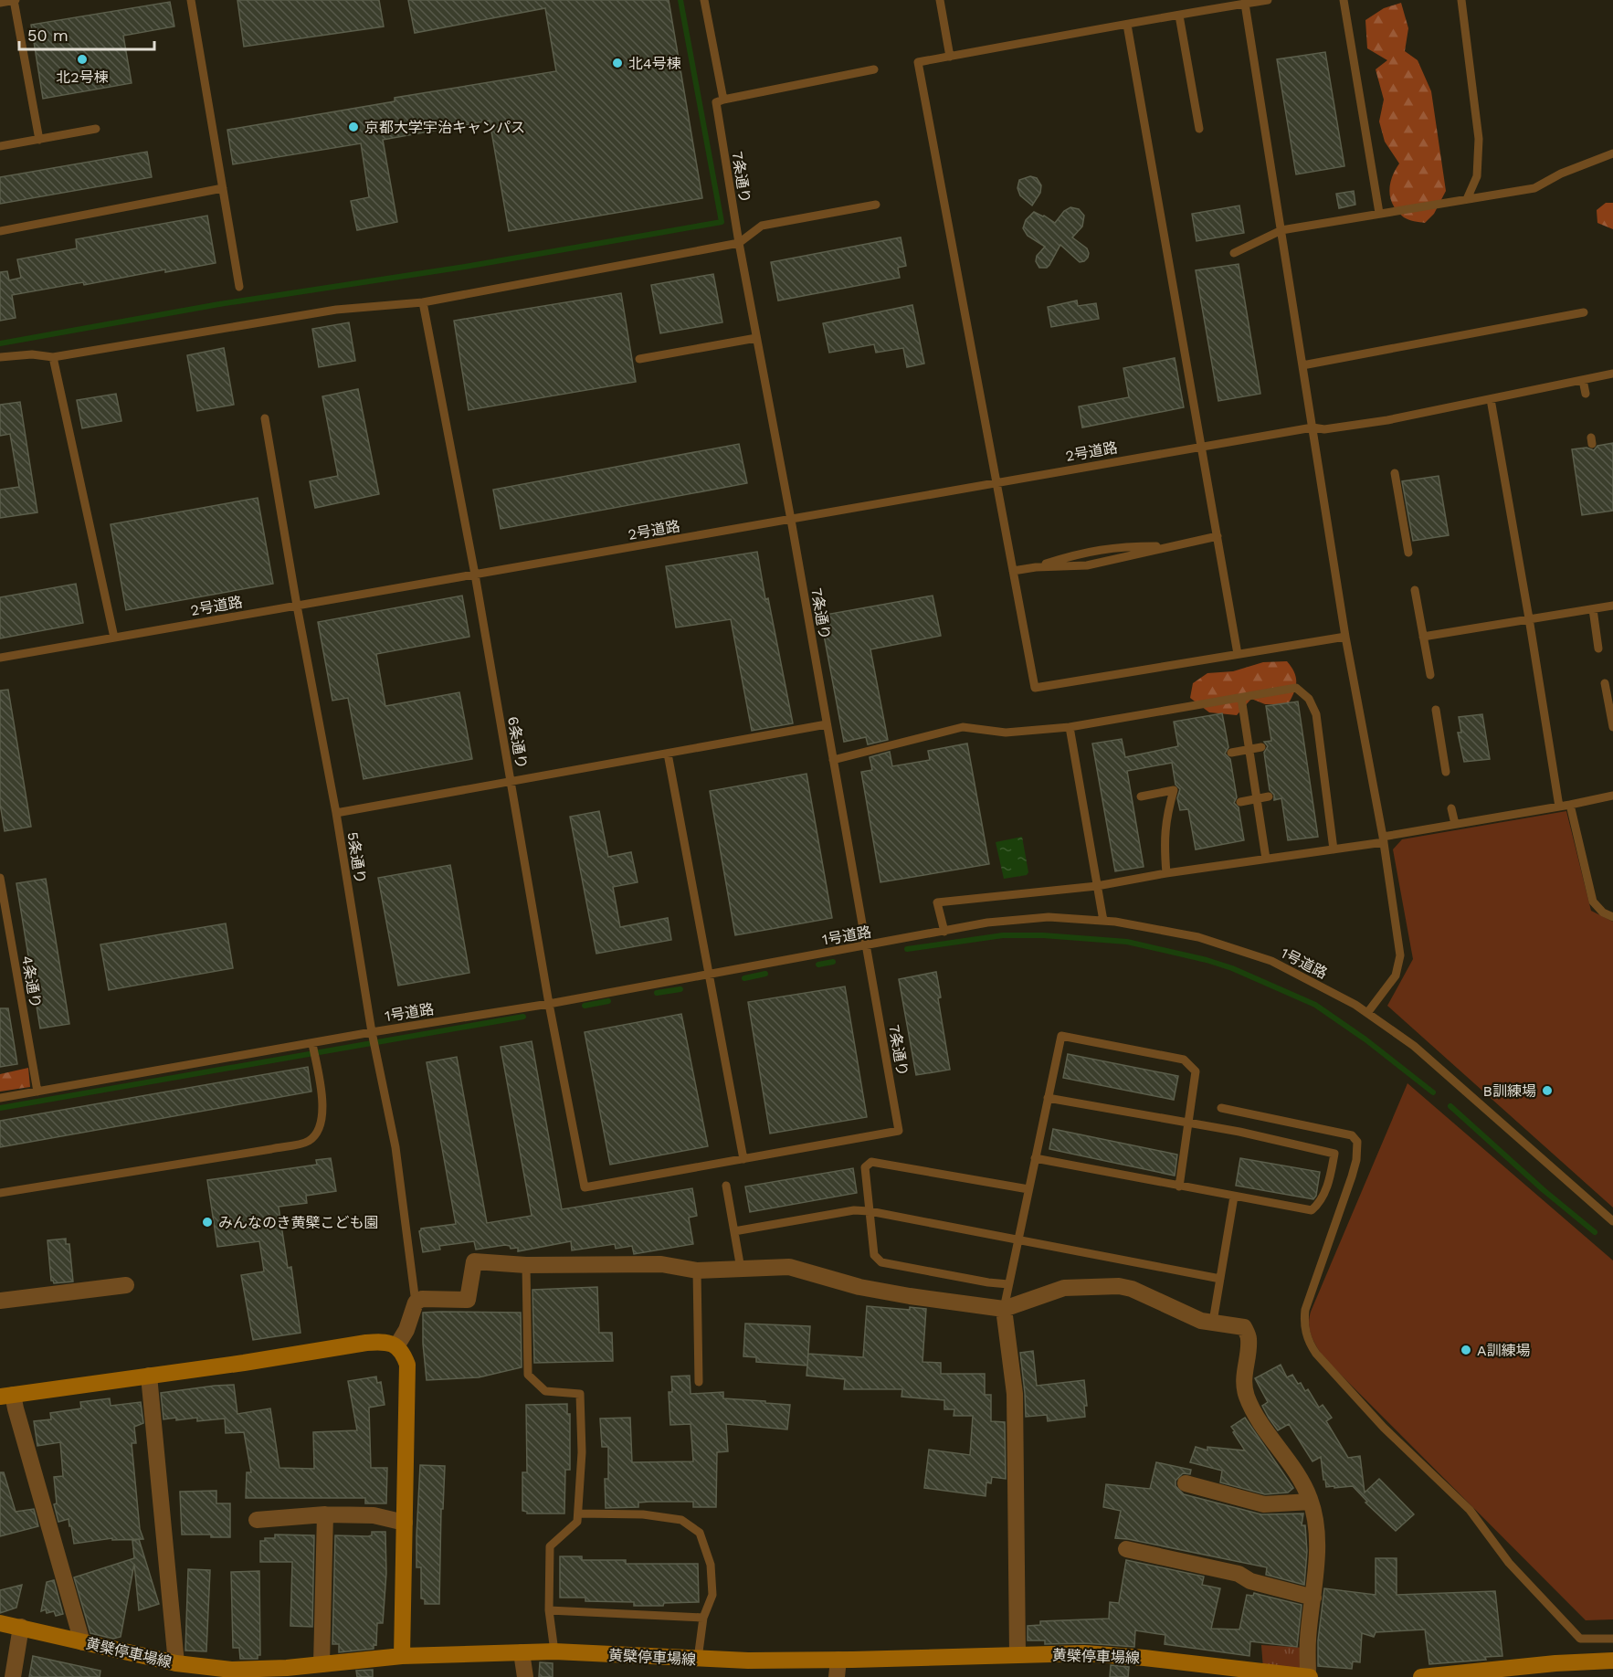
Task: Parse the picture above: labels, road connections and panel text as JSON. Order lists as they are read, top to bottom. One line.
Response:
{"streets":{"main road":["黄檗停車場線"],"lane":["7条通り","2号道路","6条通り","5条通り","1号道路","4条通り"]},"crossings":[["7条通り","2号道路"],["7条通り","6条通り"],["7条通り","1号道路"],["2号道路","6条通り"],["2号道路","5条通り"],["6条通り","1号道路"],["5条通り","1号道路"],["1号道路","4条通り"]],"places":["北2号棟","北4号棟","京都大学宇治キャンパス","B訓練場","みんなのき黄檗こども園","A訓練場"],"scale_bar":"50 m"}
